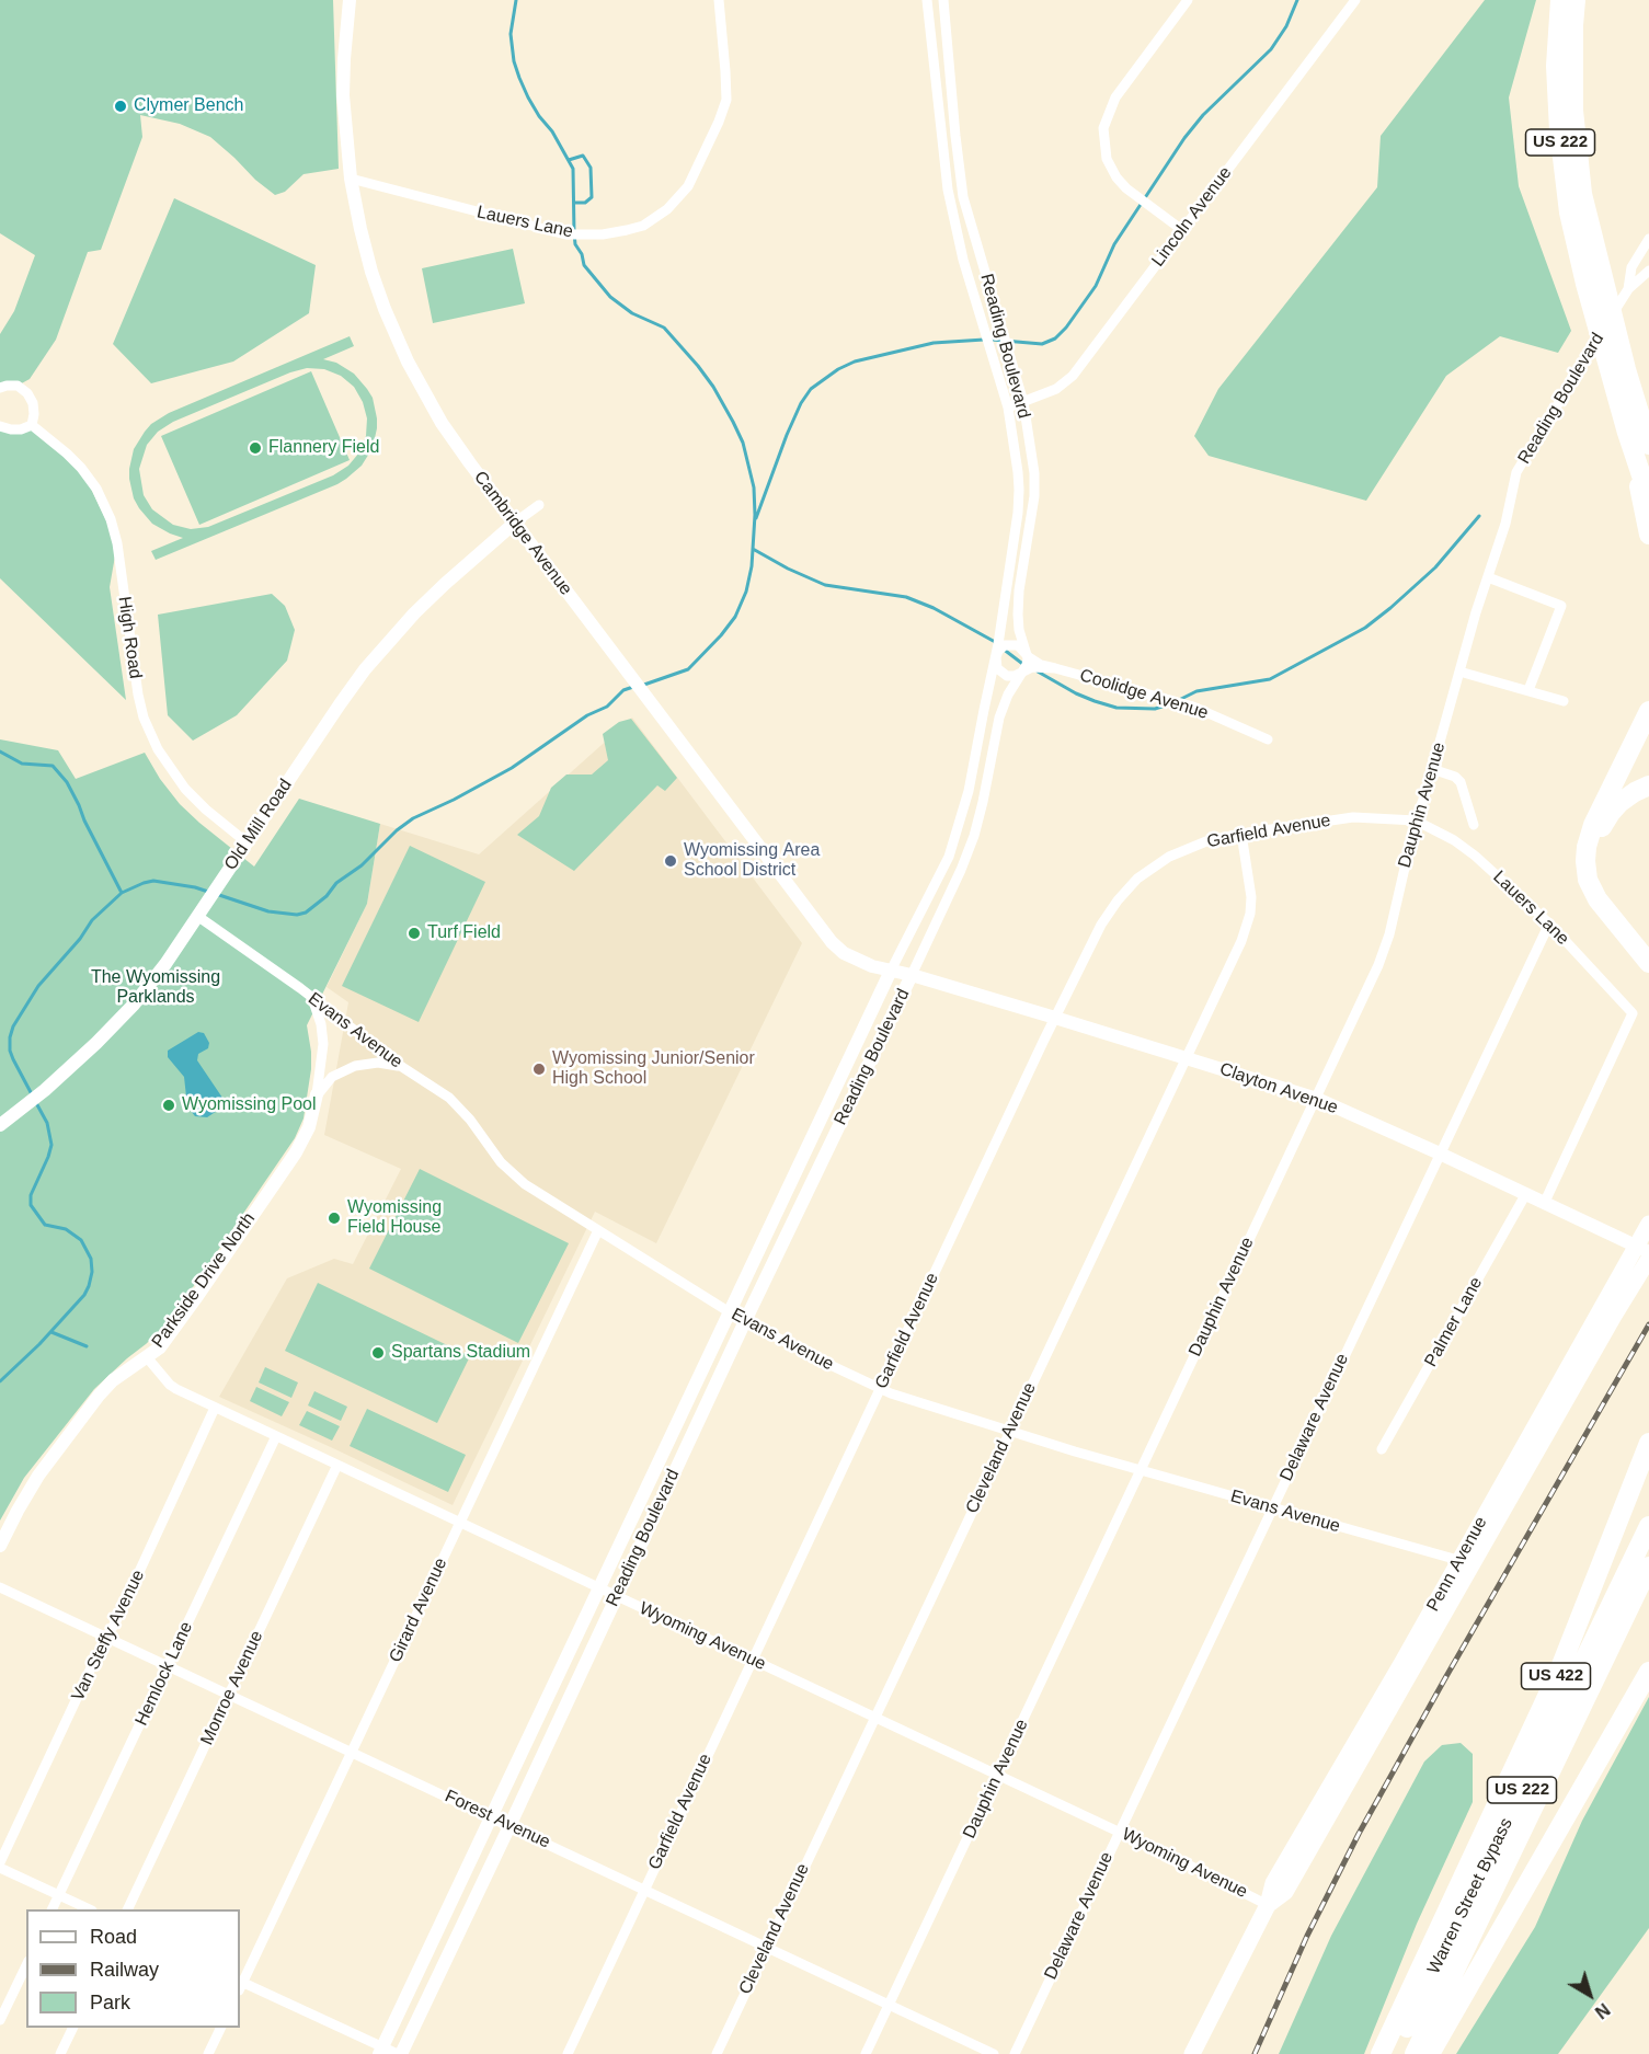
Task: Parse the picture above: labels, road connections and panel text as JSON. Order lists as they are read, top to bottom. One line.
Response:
{"streets":{"highway":["US 222","US 422","Warren Street Bypass"],"main road":["Penn Avenue"],"street":["Lincoln Avenue","Lauers Lane","Reading Boulevard","Cambridge Avenue","High Road","Coolidge Avenue","Dauphin Avenue","Old Mill Road","Garfield Avenue","Evans Avenue","Clayton Avenue","Parkside Drive North","Palmer Lane","Delaware Avenue","Cleveland Avenue","Girard Avenue","Van Steffy Avenue","Wyoming Avenue","Hemlock Lane","Monroe Avenue","Forest Avenue"]},"crossings":[["Lincoln Avenue","Reading Boulevard"],["Lauers Lane","Cambridge Avenue"],["Lauers Lane","Dauphin Avenue"],["Lauers Lane","Garfield Avenue"],["Lauers Lane","Clayton Avenue"],["Lauers Lane","Delaware Avenue"],["Reading Boulevard","Cambridge Avenue"],["Reading Boulevard","Coolidge Avenue"],["Reading Boulevard","Dauphin Avenue"],["Reading Boulevard","Evans Avenue"],["Reading Boulevard","Clayton Avenue"],["Reading Boulevard","Wyoming Avenue"],["Reading Boulevard","Forest Avenue"],["Cambridge Avenue","Old Mill Road"],["Cambridge Avenue","Clayton Avenue"],["High Road","Old Mill Road"],["Dauphin Avenue","Garfield Avenue"],["Dauphin Avenue","Evans Avenue"],["Dauphin Avenue","Clayton Avenue"],["Dauphin Avenue","Wyoming Avenue"],["Dauphin Avenue","Forest Avenue"],["Old Mill Road","Evans Avenue"],["Garfield Avenue","Evans Avenue"],["Garfield Avenue","Clayton Avenue"],["Garfield Avenue","Cleveland Avenue"],["Garfield Avenue","Wyoming Avenue"],["Garfield Avenue","Forest Avenue"],["Evans Avenue","Parkside Drive North"],["Evans Avenue","Delaware Avenue"],["Evans Avenue","Cleveland Avenue"],["Evans Avenue","Penn Avenue"],["Evans Avenue","Girard Avenue"],["Clayton Avenue","Palmer Lane"],["Clayton Avenue","Delaware Avenue"],["Clayton Avenue","Cleveland Avenue"],["Clayton Avenue","Penn Avenue"],["Parkside Drive North","Wyoming Avenue"],["Delaware Avenue","Wyoming Avenue"],["Cleveland Avenue","Wyoming Avenue"],["Cleveland Avenue","Forest Avenue"],["Penn Avenue","Wyoming Avenue"],["Girard Avenue","Wyoming Avenue"],["Girard Avenue","Forest Avenue"],["Van Steffy Avenue","Wyoming Avenue"],["Van Steffy Avenue","Forest Avenue"],["Wyoming Avenue","Hemlock Lane"],["Wyoming Avenue","Monroe Avenue"],["Hemlock Lane","Forest Avenue"],["Monroe Avenue","Forest Avenue"]],"parks":["The Wyomissing Parklands"],"places":["Clymer Bench","Flannery Field","Wyomissing Area School District","Turf Field","Wyomissing Junior/Senior High School","Wyomissing Pool","Wyomissing Field House","Spartans Stadium"],"legend":["Road","Railway","Park"],"north":"bottom right"}
